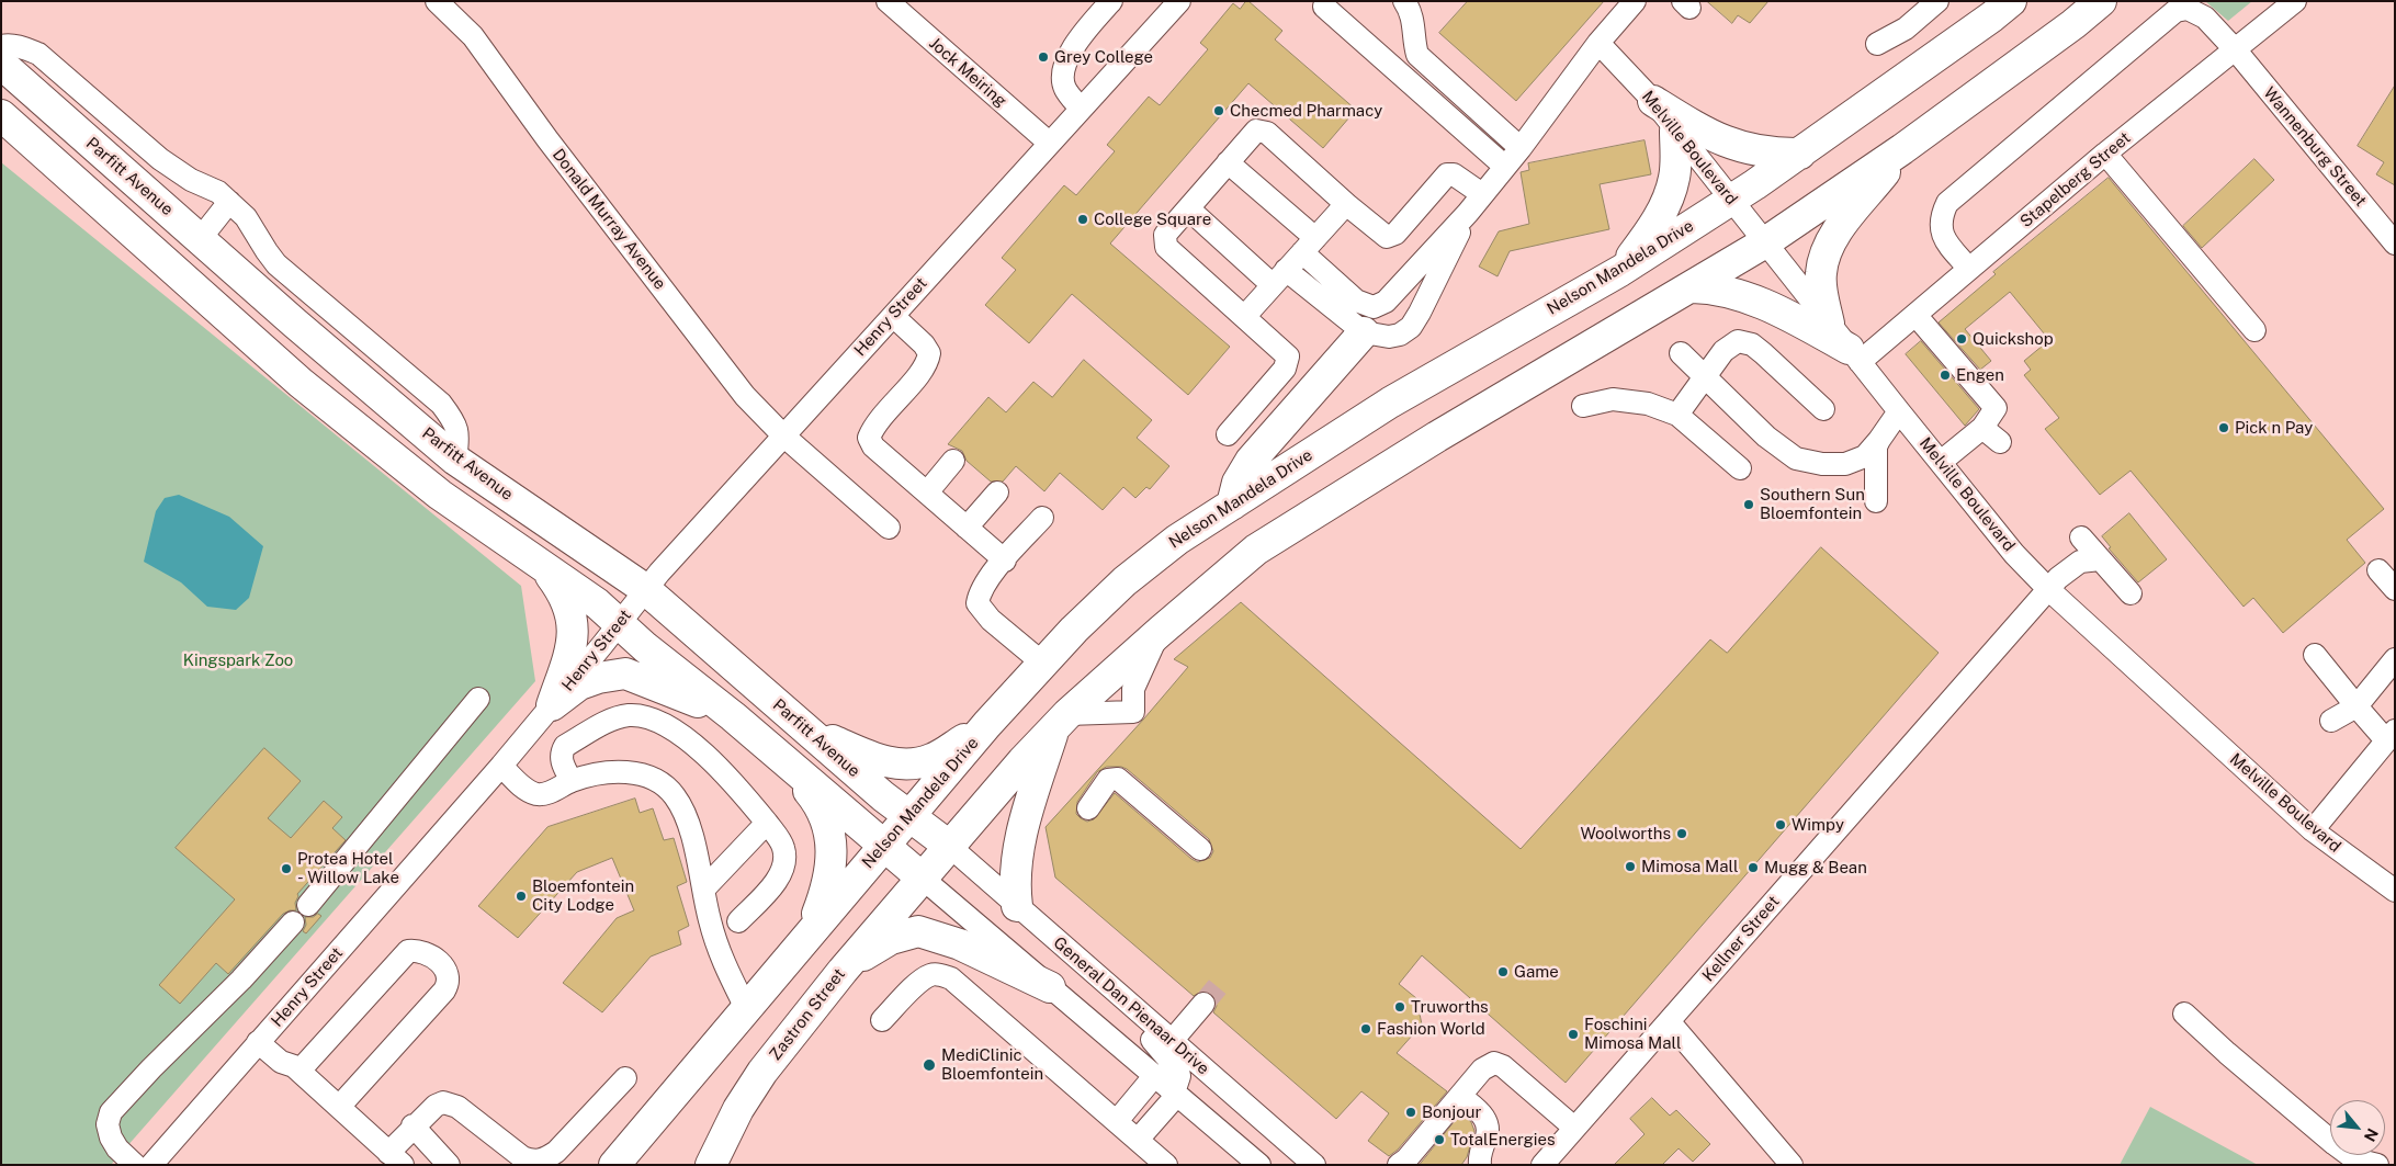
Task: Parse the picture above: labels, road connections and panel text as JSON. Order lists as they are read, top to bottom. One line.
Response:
{"streets":{"highway":["Parfitt Avenue","Nelson Mandela Drive","Zastron Street"],"street":["Jock Meiring","Wannenburg Street","Melville Boulevard","Stapelberg Street","Donald Murray Avenue","Henry Street","Kellner Street","General Dan Pienaar Drive"]},"crossings":[["Jock Meiring","Henry Street"],["Wannenburg Street","Stapelberg Street"],["Melville Boulevard","Stapelberg Street"],["Melville Boulevard","Nelson Mandela Drive"],["Melville Boulevard","Kellner Street"],["Parfitt Avenue","Nelson Mandela Drive"],["Parfitt Avenue","Henry Street"],["Parfitt Avenue","General Dan Pienaar Drive"],["Donald Murray Avenue","Henry Street"]],"parks":["Kingspark Zoo"],"places":["Grey College","Checmed Pharmacy","College Square","Quickshop","Engen","Pick n Pay","Southern Sun Bloemfontein","Wimpy","Woolworths","Mimosa Mall","Mugg & Bean","Protea Hotel - Willow Lake","Bloemfontein City Lodge","Game","Truworths","Fashion World","Foschini Mimosa Mall","MediClinic Bloemfontein","Bonjour","TotalEnergies"],"north":"bottom right"}
